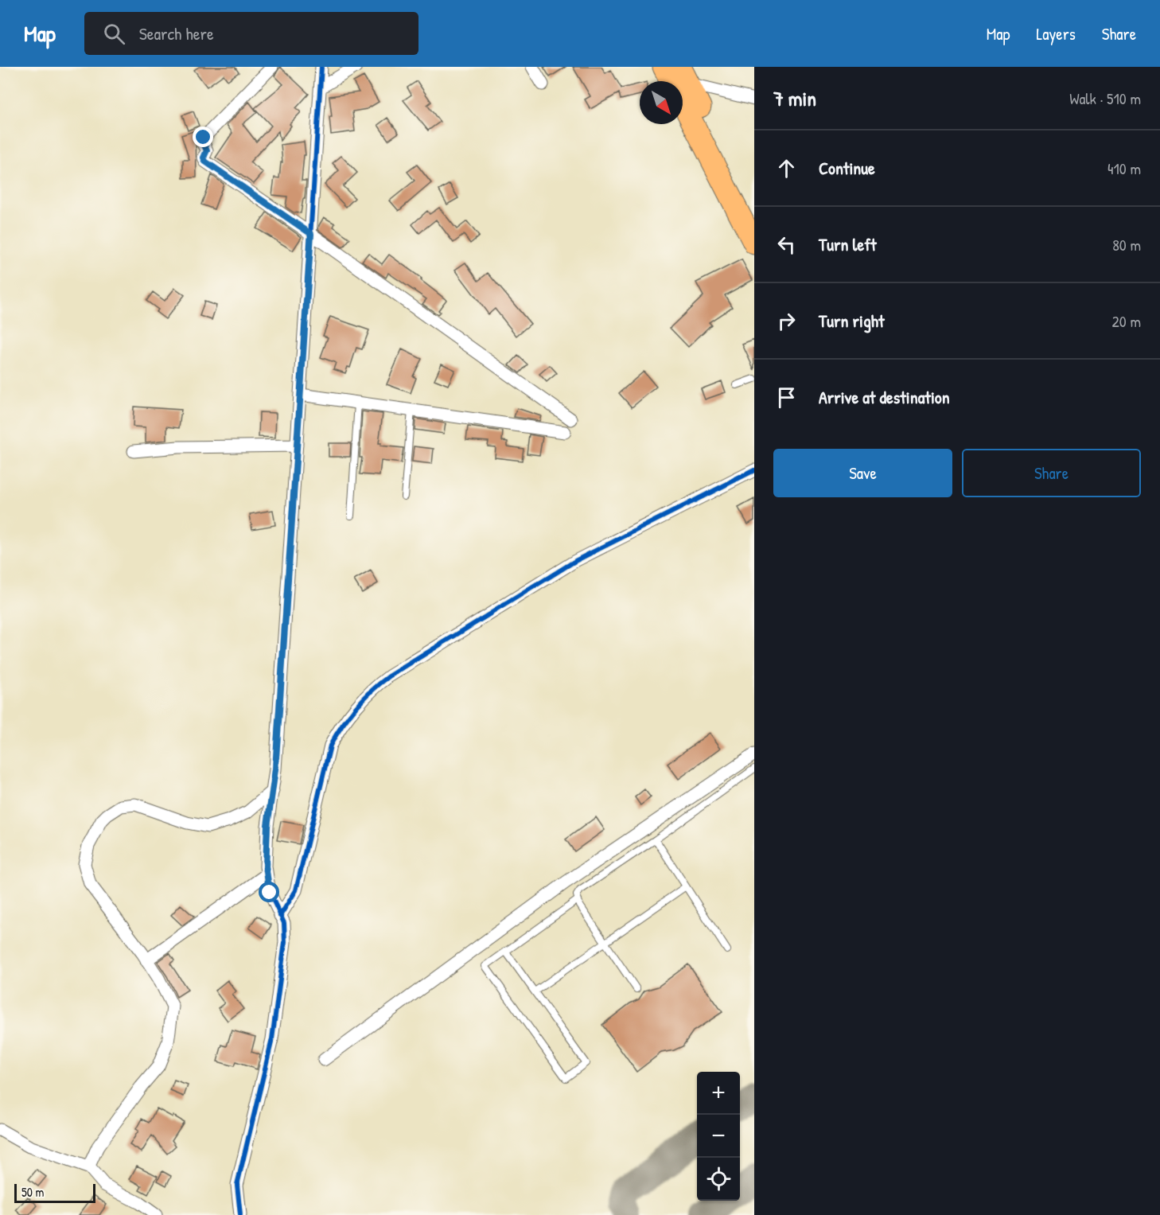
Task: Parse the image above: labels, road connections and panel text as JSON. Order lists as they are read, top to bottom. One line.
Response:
{"scale_bar":"50 m","north":"bottom right","page":{"header":"Map","search":"Search here","nav":["Map","Layers","Share"],"heading":["7 min","Walk · 510 m"],"list":[["Continue","410 m"],["Turn left","80 m"],["Turn right","20 m"],"Arrive at destination"],"buttons":["Save","Share"],"map_buttons":["+","−"],"scale":"50 m"}}
